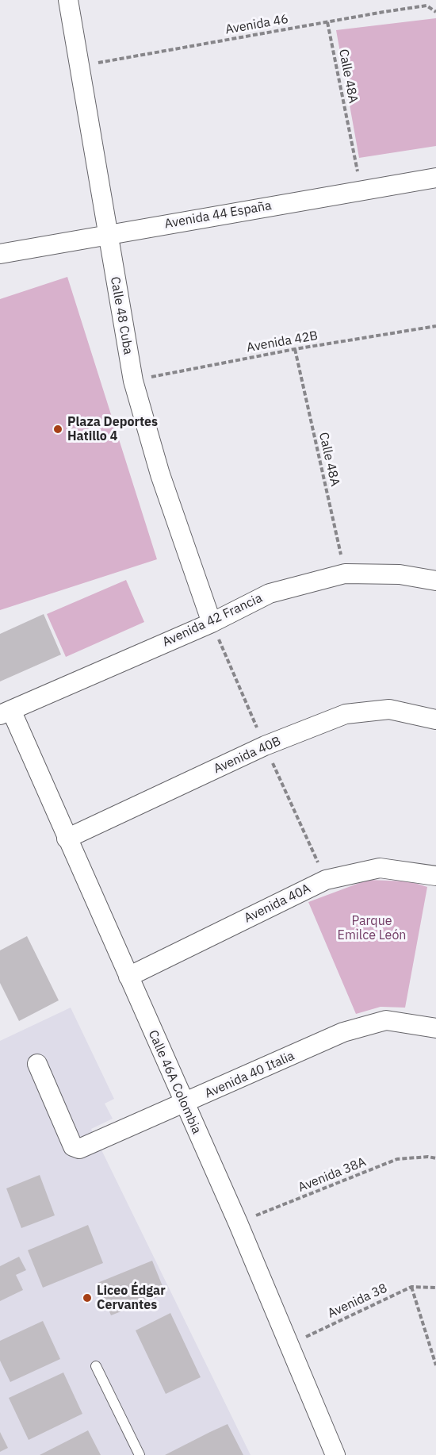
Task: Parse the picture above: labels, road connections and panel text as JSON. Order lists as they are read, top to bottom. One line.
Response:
{"streets":{"street":["Avenida 44 España","Calle 48 Cuba","Avenida 42 Francia","Avenida 40B","Avenida 40A","Avenida 40 Italia","Calle 46A Colombia"],"path":["Avenida 46","Calle 48A","Avenida 42B","Avenida 38A","Avenida 38"]},"crossings":[["Avenida 46","Calle 48A"],["Avenida 46","Calle 48 Cuba"],["Calle 48A","Avenida 44 España"],["Calle 48A","Avenida 42B"],["Calle 48A","Avenida 42 Francia"],["Avenida 44 España","Calle 48 Cuba"],["Calle 48 Cuba","Avenida 42B"],["Calle 48 Cuba","Avenida 42 Francia"],["Avenida 42 Francia","Calle 46A Colombia"],["Avenida 40B","Calle 46A Colombia"],["Avenida 40A","Calle 46A Colombia"],["Avenida 40 Italia","Calle 46A Colombia"],["Calle 46A Colombia","Avenida 38A"],["Calle 46A Colombia","Avenida 38"]],"parks":["Parque Emilce León"],"places":["Plaza Deportes Hatillo 4","Liceo Édgar Cervantes"]}
